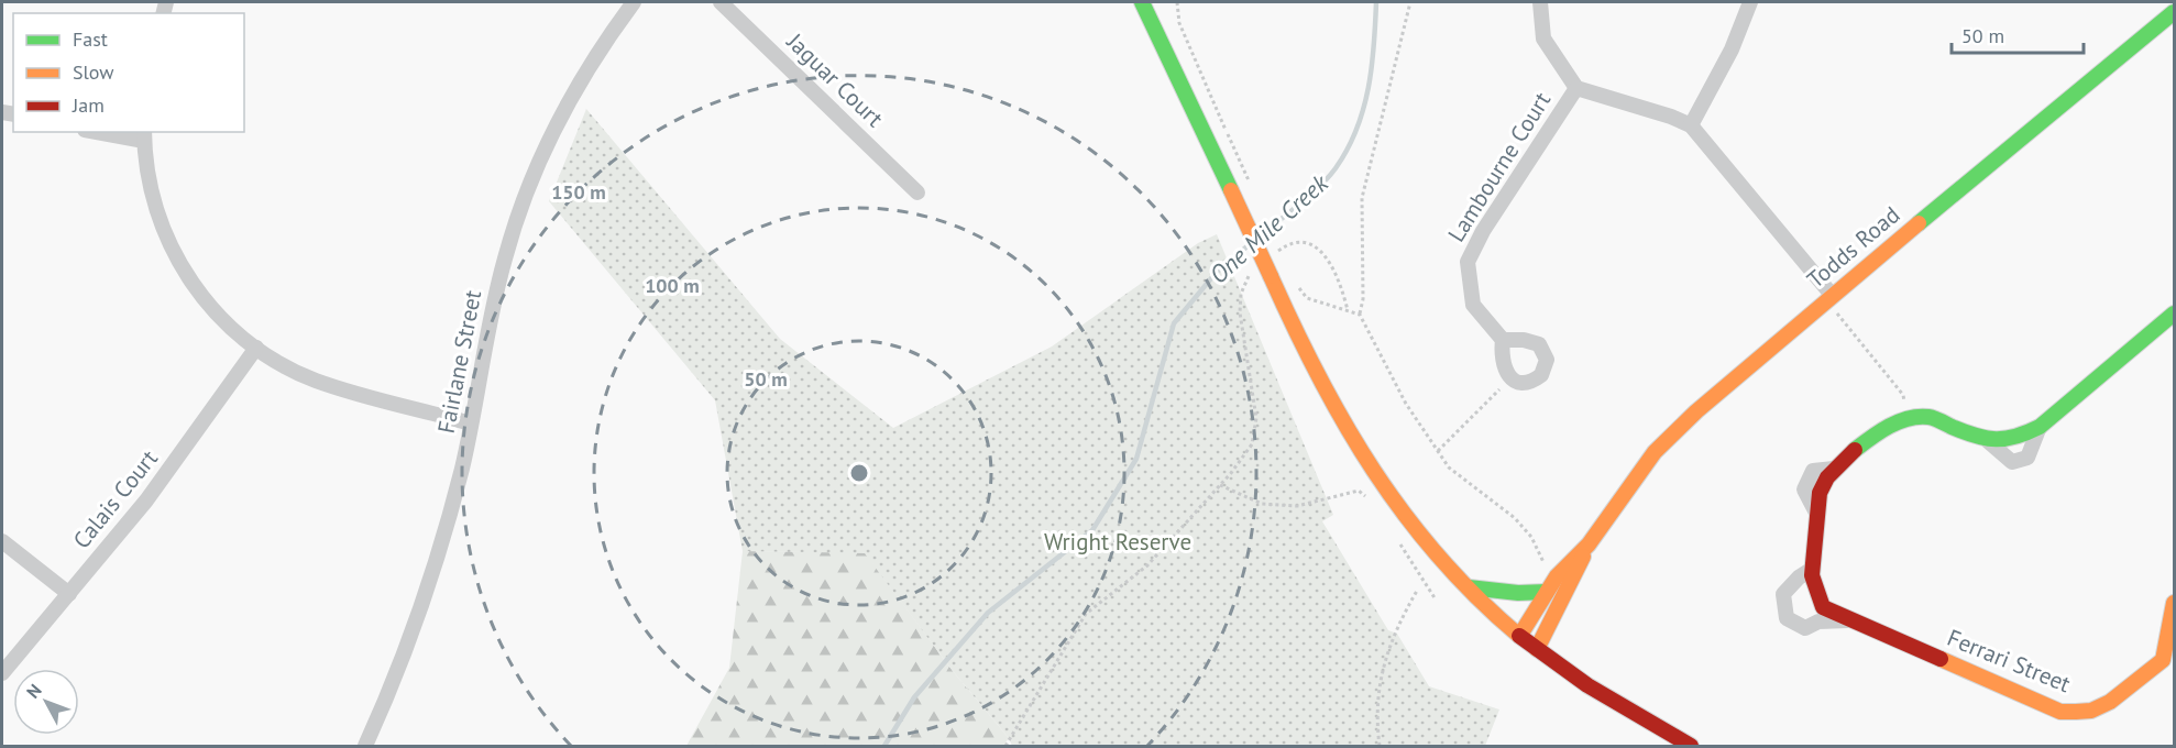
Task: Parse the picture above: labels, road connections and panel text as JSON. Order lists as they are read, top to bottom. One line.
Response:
{"streets":{"street":["Jaguar Court","Lambourne Court","Todds Road","Fairlane Street","Calais Court","Ferrari Street"]},"water":["One Mile Creek"],"parks":["Wright Reserve"],"legend":["Fast","Slow","Jam"],"scale_bar":"50 m","north":"top left","rings":["150 m","100 m","50 m"]}
